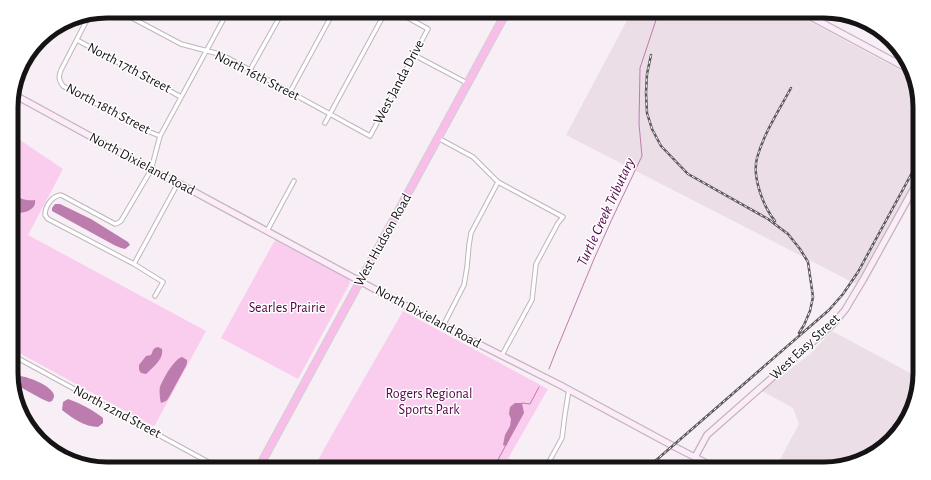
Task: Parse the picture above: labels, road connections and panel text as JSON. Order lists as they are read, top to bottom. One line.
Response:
{"streets":{"highway":["West Hudson Road"],"street":["North 17th Street","North 16th Street","West Janda Drive","North 18th Street","North Dixieland Road","West Easy Street","North 22nd Street"]},"crossings":[["North 17th Street","North 18th Street"],["North 16th Street","West Janda Drive"],["North Dixieland Road","West Hudson Road"],["North Dixieland Road","West Easy Street"]],"water":["Turtle Creek Tributary"],"parks":["Searles Prairie","Rogers Regional Sports Park"]}
